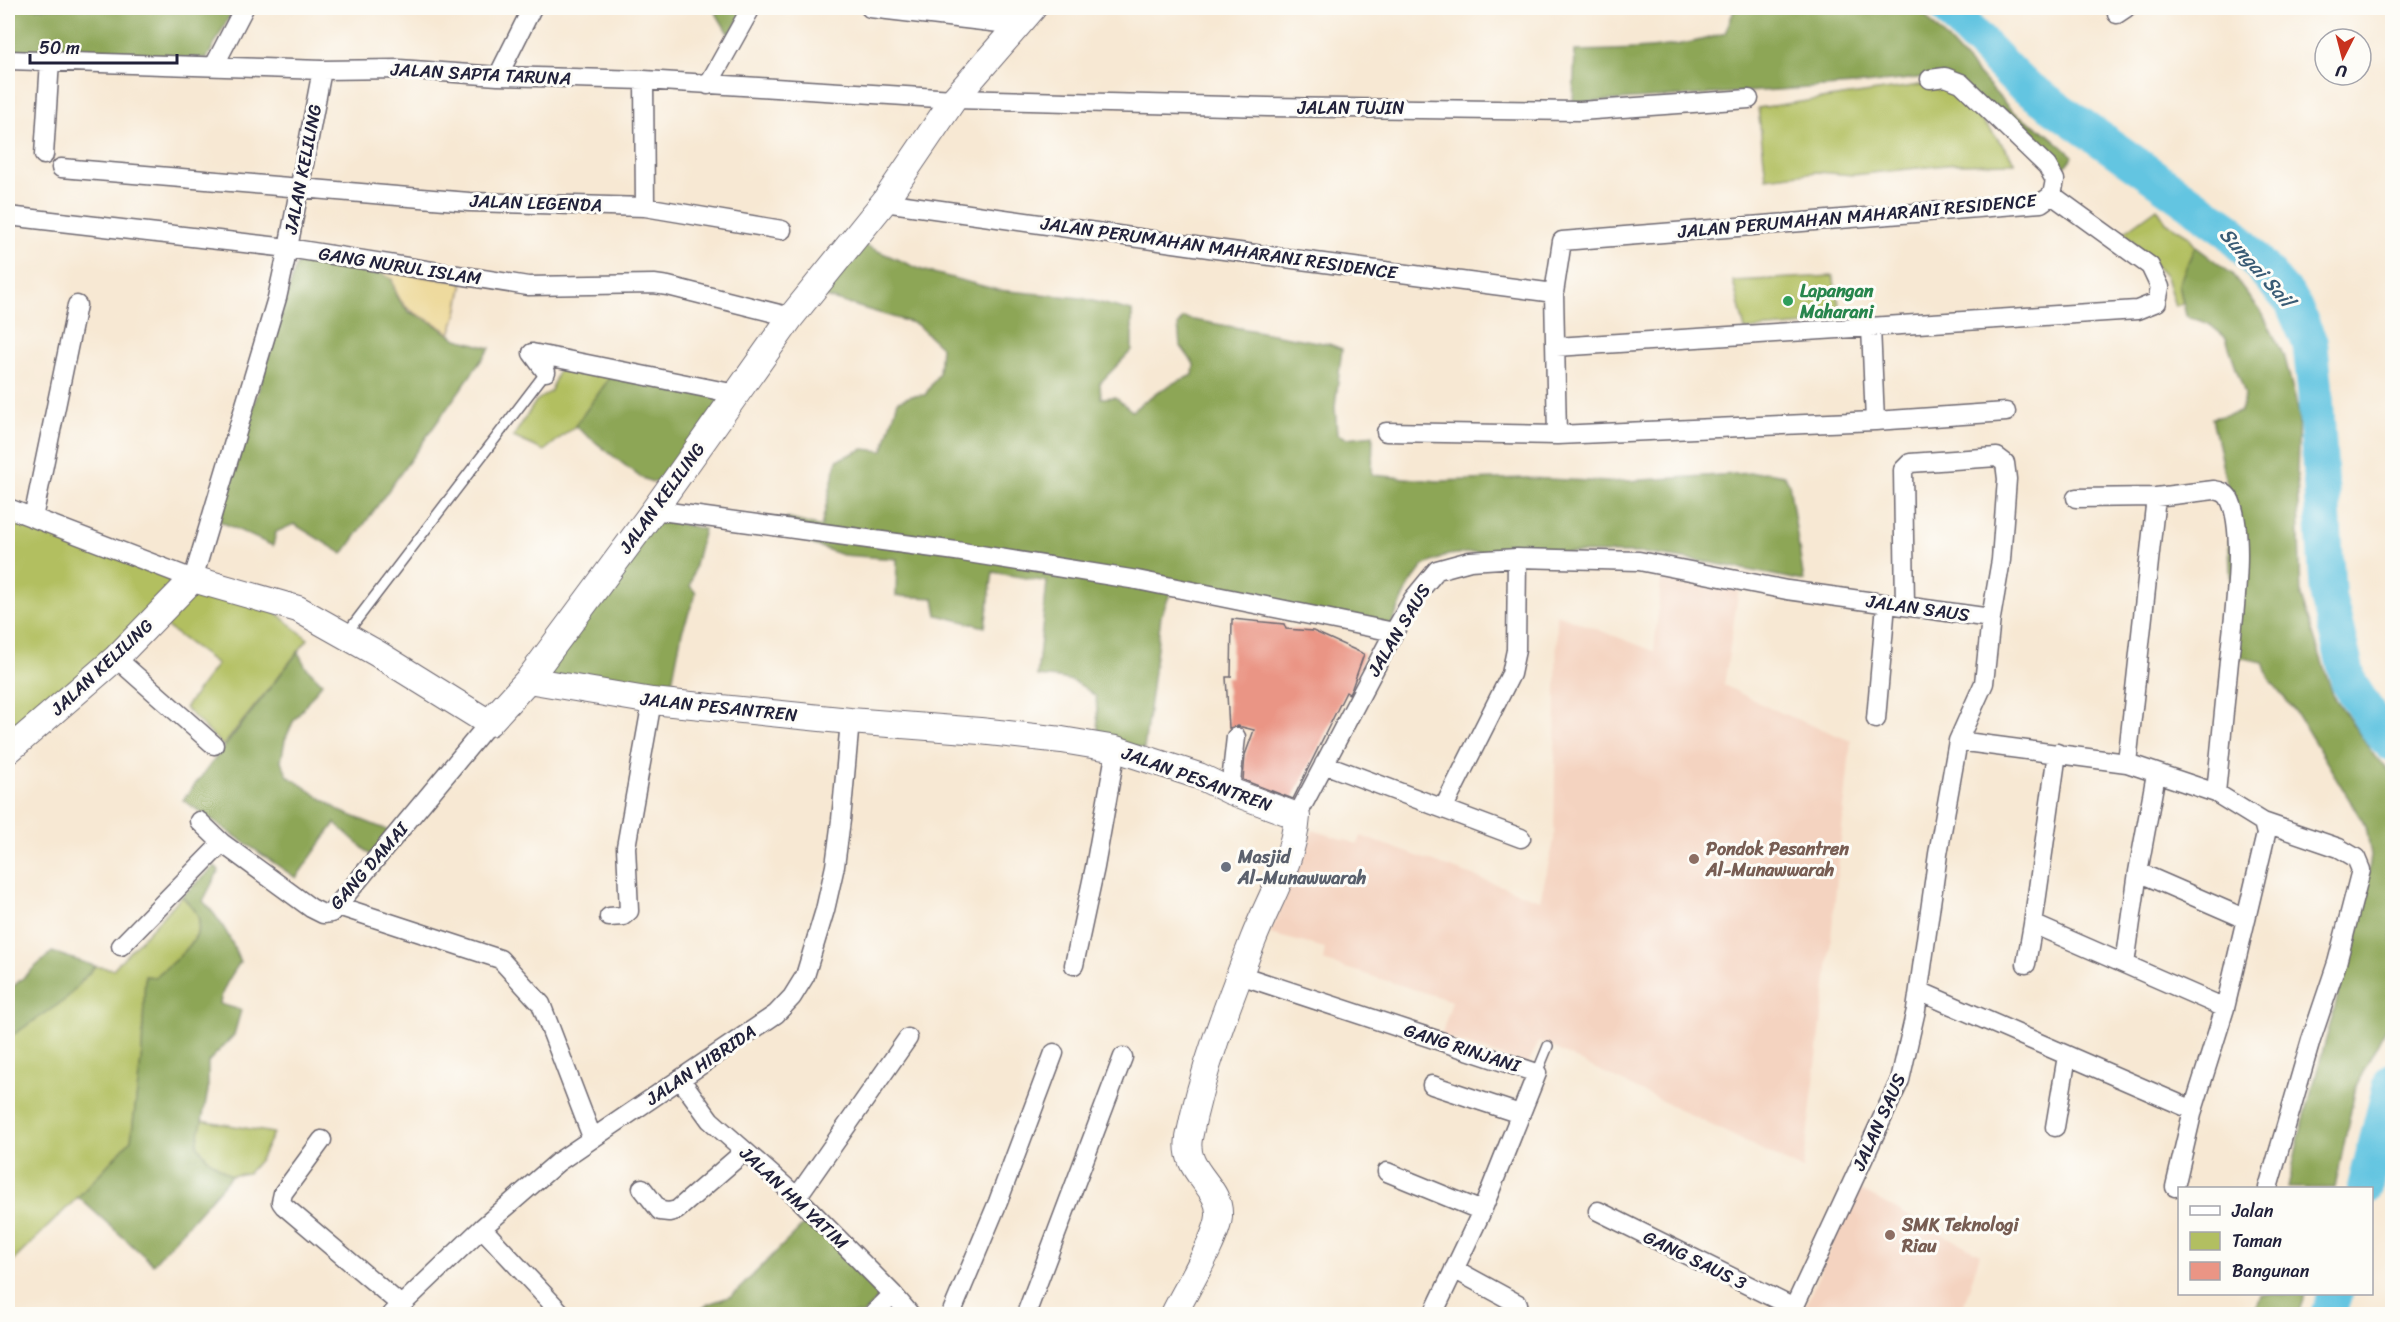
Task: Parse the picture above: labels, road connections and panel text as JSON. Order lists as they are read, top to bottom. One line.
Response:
{"streets":{"street":["JALAN SAPTA TARUNA","JALAN TUJIN","JALAN KELILING","JALAN LEGENDA","JALAN PERUMAHAN MAHARANI RESIDENCE","GANG NURUL ISLAM","JALAN SAUS","JALAN PESANTREN","GANG DAMAI","GANG RINJANI","JALAN HIBRIDA","JALAN HM YATIM","GANG SAUS 3"]},"crossings":[["JALAN SAPTA TARUNA","JALAN TUJIN"],["JALAN SAPTA TARUNA","JALAN KELILING"],["JALAN TUJIN","JALAN KELILING"],["JALAN KELILING","JALAN LEGENDA"],["JALAN KELILING","JALAN PERUMAHAN MAHARANI RESIDENCE"],["JALAN KELILING","GANG NURUL ISLAM"],["JALAN KELILING","JALAN PESANTREN"],["JALAN KELILING","GANG DAMAI"],["JALAN SAUS","JALAN PESANTREN"],["JALAN SAUS","GANG SAUS 3"],["JALAN PESANTREN","JALAN HIBRIDA"],["JALAN HIBRIDA","JALAN HM YATIM"]],"water":["Sungai Sail"],"places":["Lapangan Maharani","Pondok Pesantren Al-Munawwarah","Masjid Al-Munawwarah","SMK Teknologi Riau"],"legend":["Jalan","Taman","Bangunan"],"scale_bar":"50 m","north":"bottom"}
